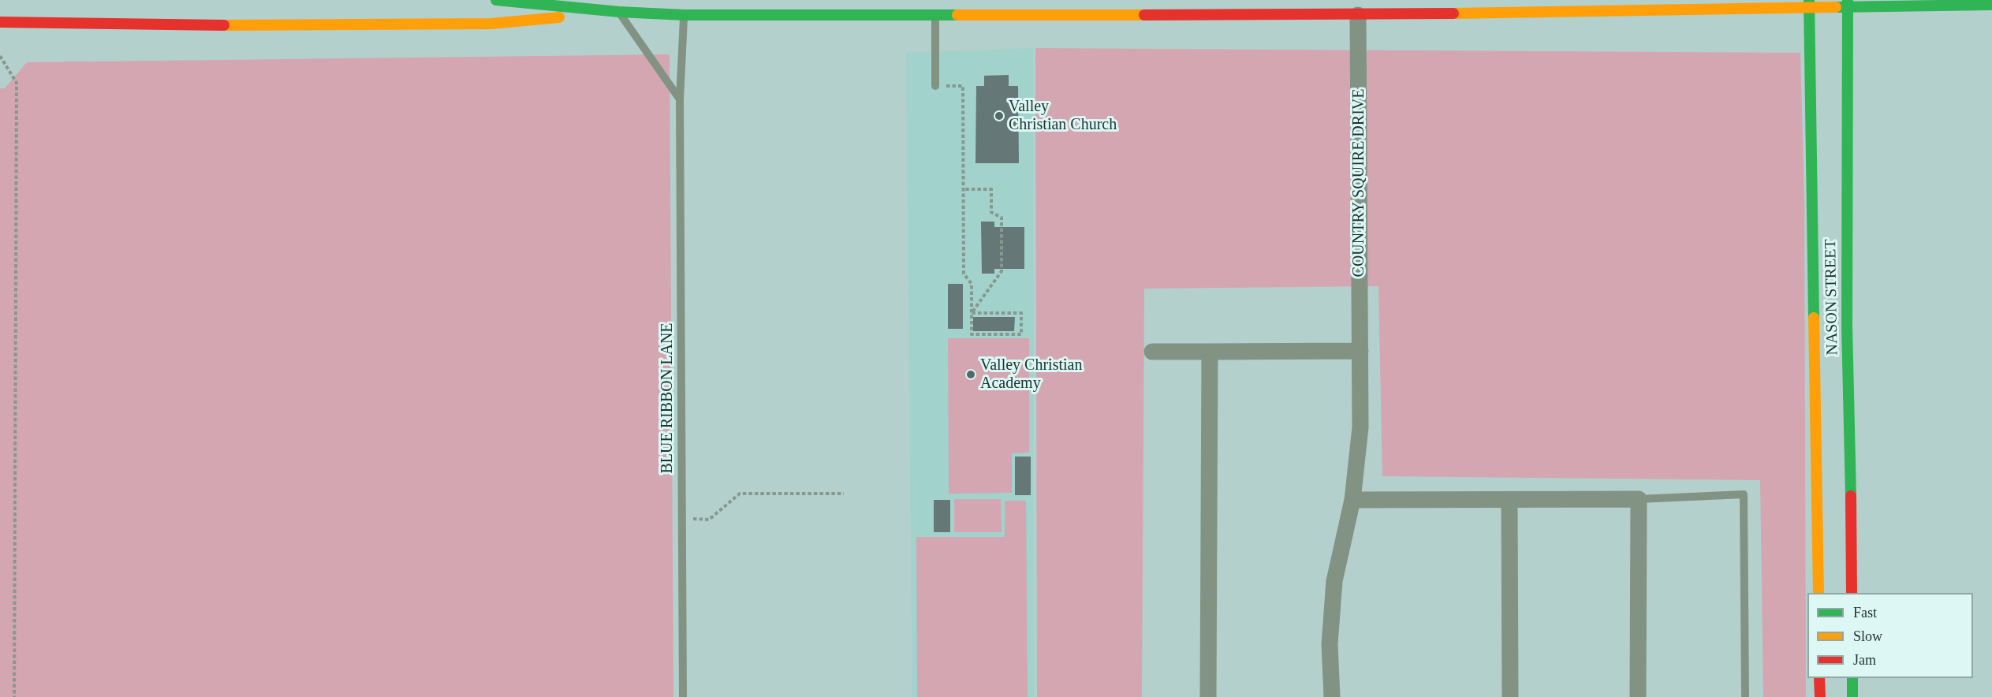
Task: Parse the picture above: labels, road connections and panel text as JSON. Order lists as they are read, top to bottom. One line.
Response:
{"streets":{"main road":["NASON STREET"],"street":["COUNTRY SQUIRE DRIVE"],"lane":["BLUE RIBBON LANE"]},"places":["Valley Christian Church","Valley Christian Academy"],"legend":["Fast","Slow","Jam"]}
